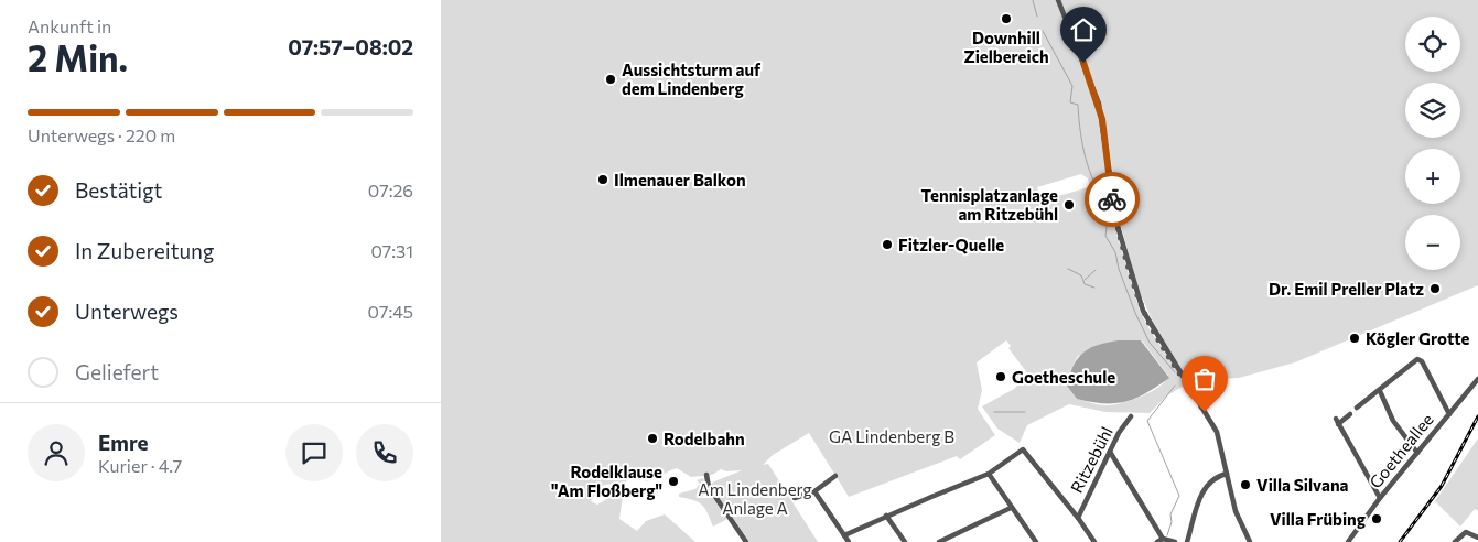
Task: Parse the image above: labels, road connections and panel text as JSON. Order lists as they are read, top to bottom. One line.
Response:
{"streets":{"street":["Goetheallee","Ritzebühl"]},"parks":["GA Lindenberg B","Am Lindenberg Anlage A"],"places":["Downhill Zielbereich","Aussichtsturm auf dem Lindenberg","Ilmenauer Balkon","Tennisplatzanlage am Ritzebühl","Fitzler-Quelle","Dr. Emil Preller Platz","Kögler Grotte","Goetheschule","Rodelbahn","Rodelklause \"Am Floßberg\"","Villa Silvana","Villa Frübing"],"page":{"heading":["2 Min.","Ankunft in","07:57–08:02"],"panel":["Emre","Kurier · 4.7"],"map_buttons":["+","−"],"bar":"Unterwegs · 220 m","list":[["Bestätigt","07:26"],["In Zubereitung","07:31"],["Unterwegs","07:45"],"Geliefert"]}}
